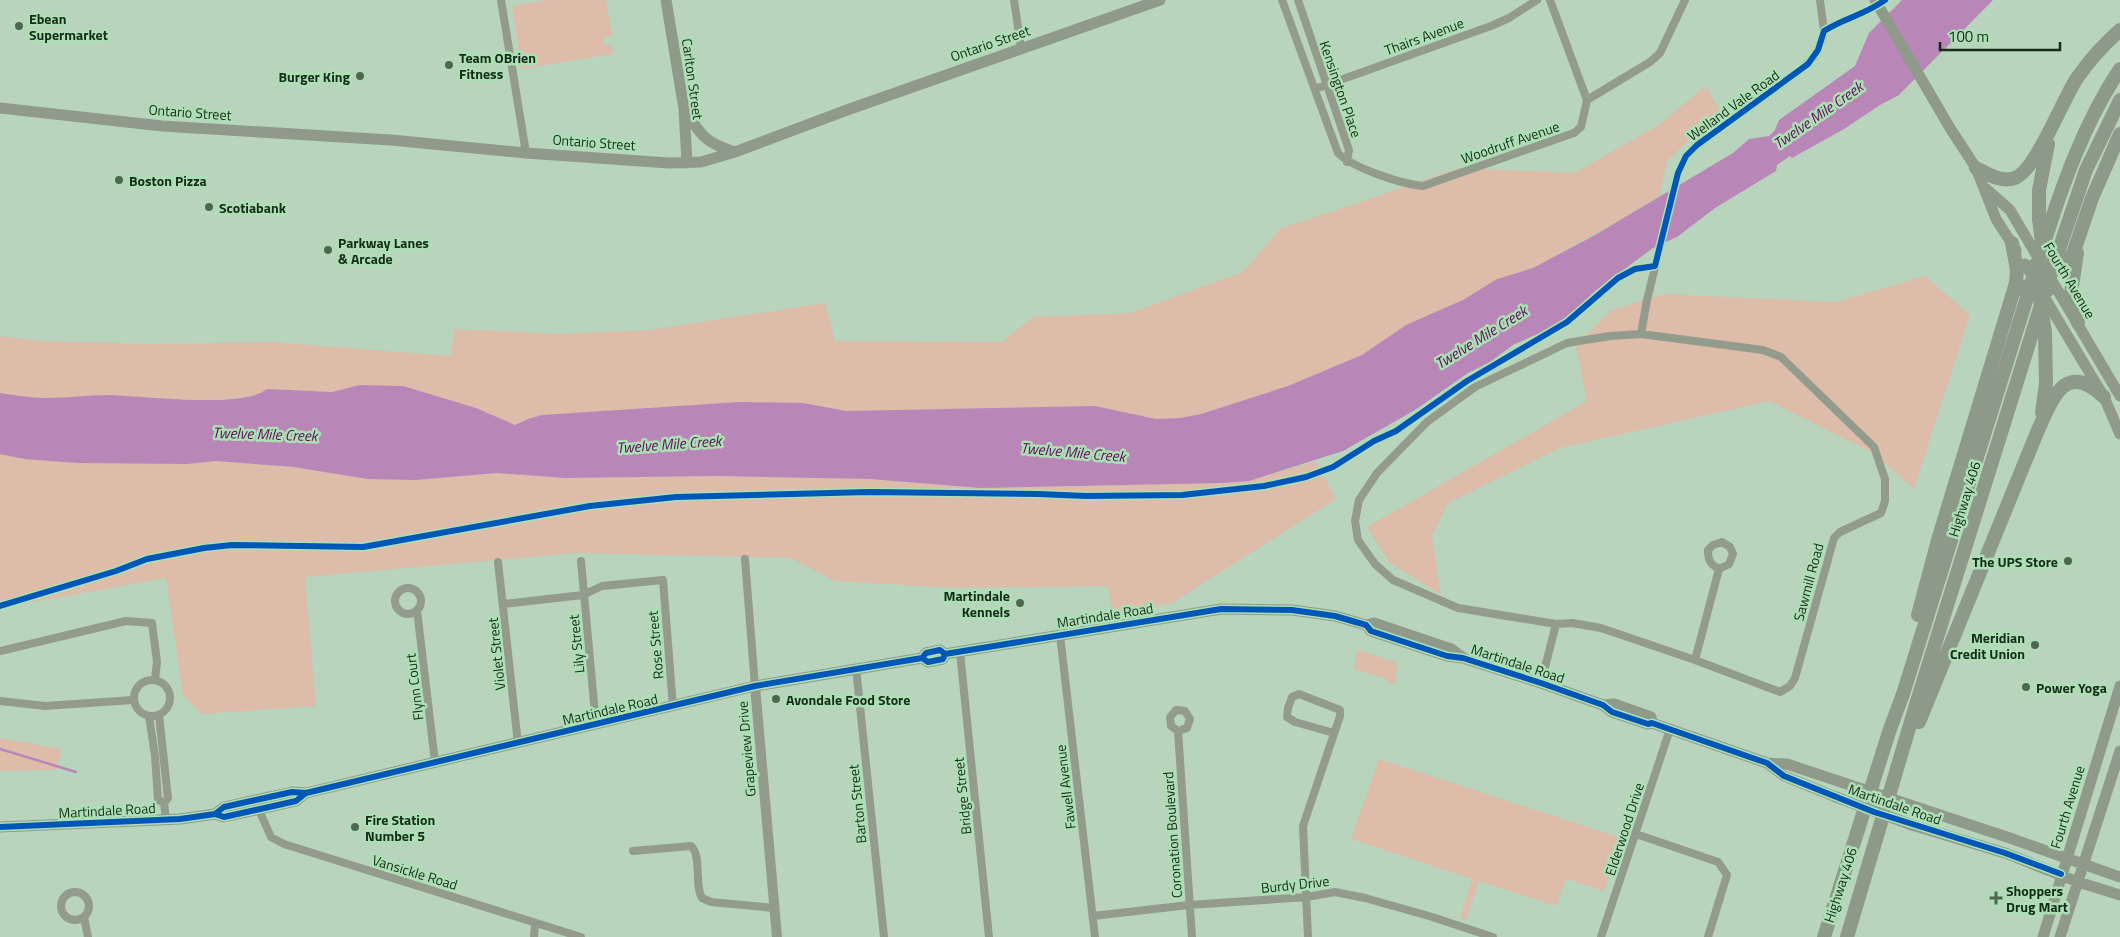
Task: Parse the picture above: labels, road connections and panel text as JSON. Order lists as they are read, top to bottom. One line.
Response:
{"streets":{"highway":["Highway 406"],"main road":["Ontario Street","Carlton Street","Fourth Avenue","Martindale Road"],"street":["Thairs Avenue","Kensington Place","Welland Vale Road","Woodruff Avenue","Sawmill Road","Lily Street","Rose Street","Violet Street","Flynn Court","Grapeview Drive","Fawell Avenue","Bridge Street","Barton Street","Elderwood Drive","Coronation Boulevard","Vansickle Road","Burdy Drive"]},"crossings":[["Thairs Avenue","Kensington Place"],["Ontario Street","Carlton Street"],["Kensington Place","Woodruff Avenue"],["Welland Vale Road","Sawmill Road"],["Fourth Avenue","Martindale Road"],["Martindale Road","Lily Street"],["Martindale Road","Rose Street"],["Martindale Road","Violet Street"],["Martindale Road","Flynn Court"],["Martindale Road","Grapeview Drive"],["Martindale Road","Fawell Avenue"],["Martindale Road","Bridge Street"],["Martindale Road","Barton Street"],["Martindale Road","Elderwood Drive"],["Martindale Road","Vansickle Road"],["Lily Street","Rose Street"],["Fawell Avenue","Burdy Drive"],["Coronation Boulevard","Burdy Drive"]],"water":["Twelve Mile Creek"],"places":{"other":["Ebean Supermarket","Team OBrien Fitness","Burger King","Boston Pizza","Scotiabank","Parkway Lanes & Arcade","The UPS Store","Martindale Kennels","Meridian Credit Union","Power Yoga","Avondale Food Store","Fire Station Number 5"],"health":["Shoppers Drug Mart"]},"scale_bar":"100 m"}
